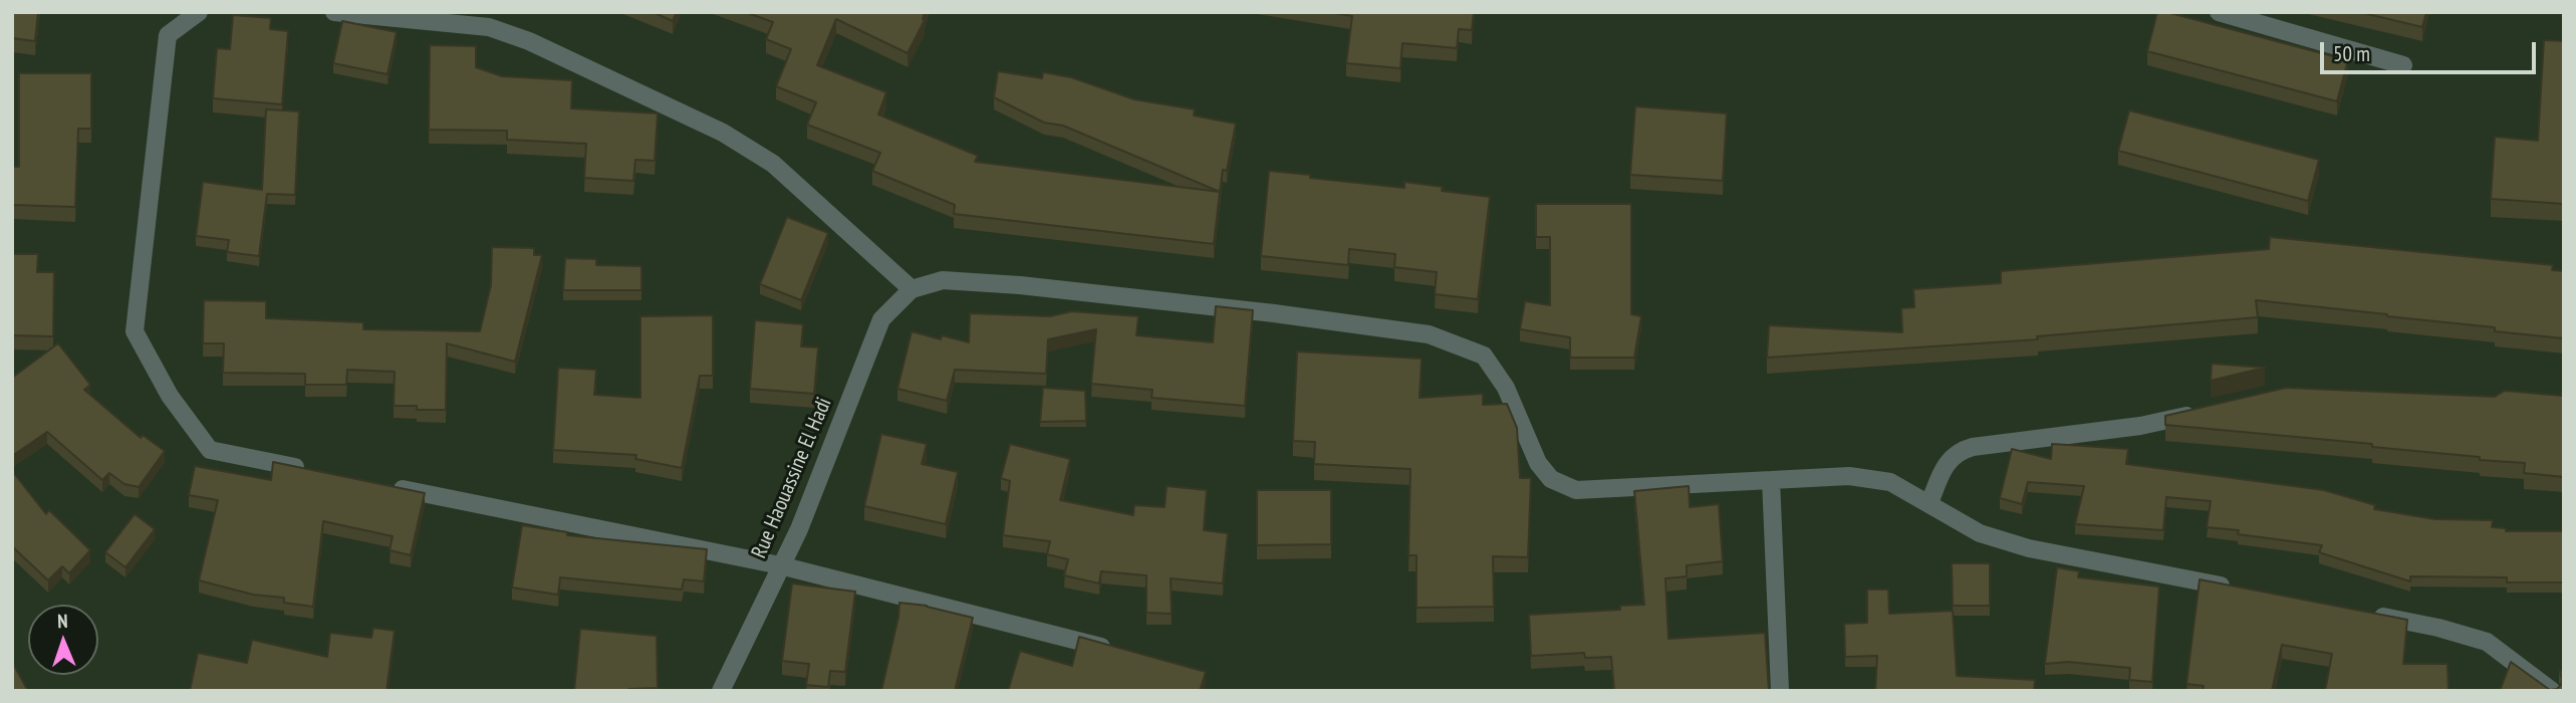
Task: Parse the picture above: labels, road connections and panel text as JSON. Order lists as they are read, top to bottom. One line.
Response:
{"streets":{"street":["Rue Haouassine El Hadi"]},"scale_bar":"50 m","north":"top"}
